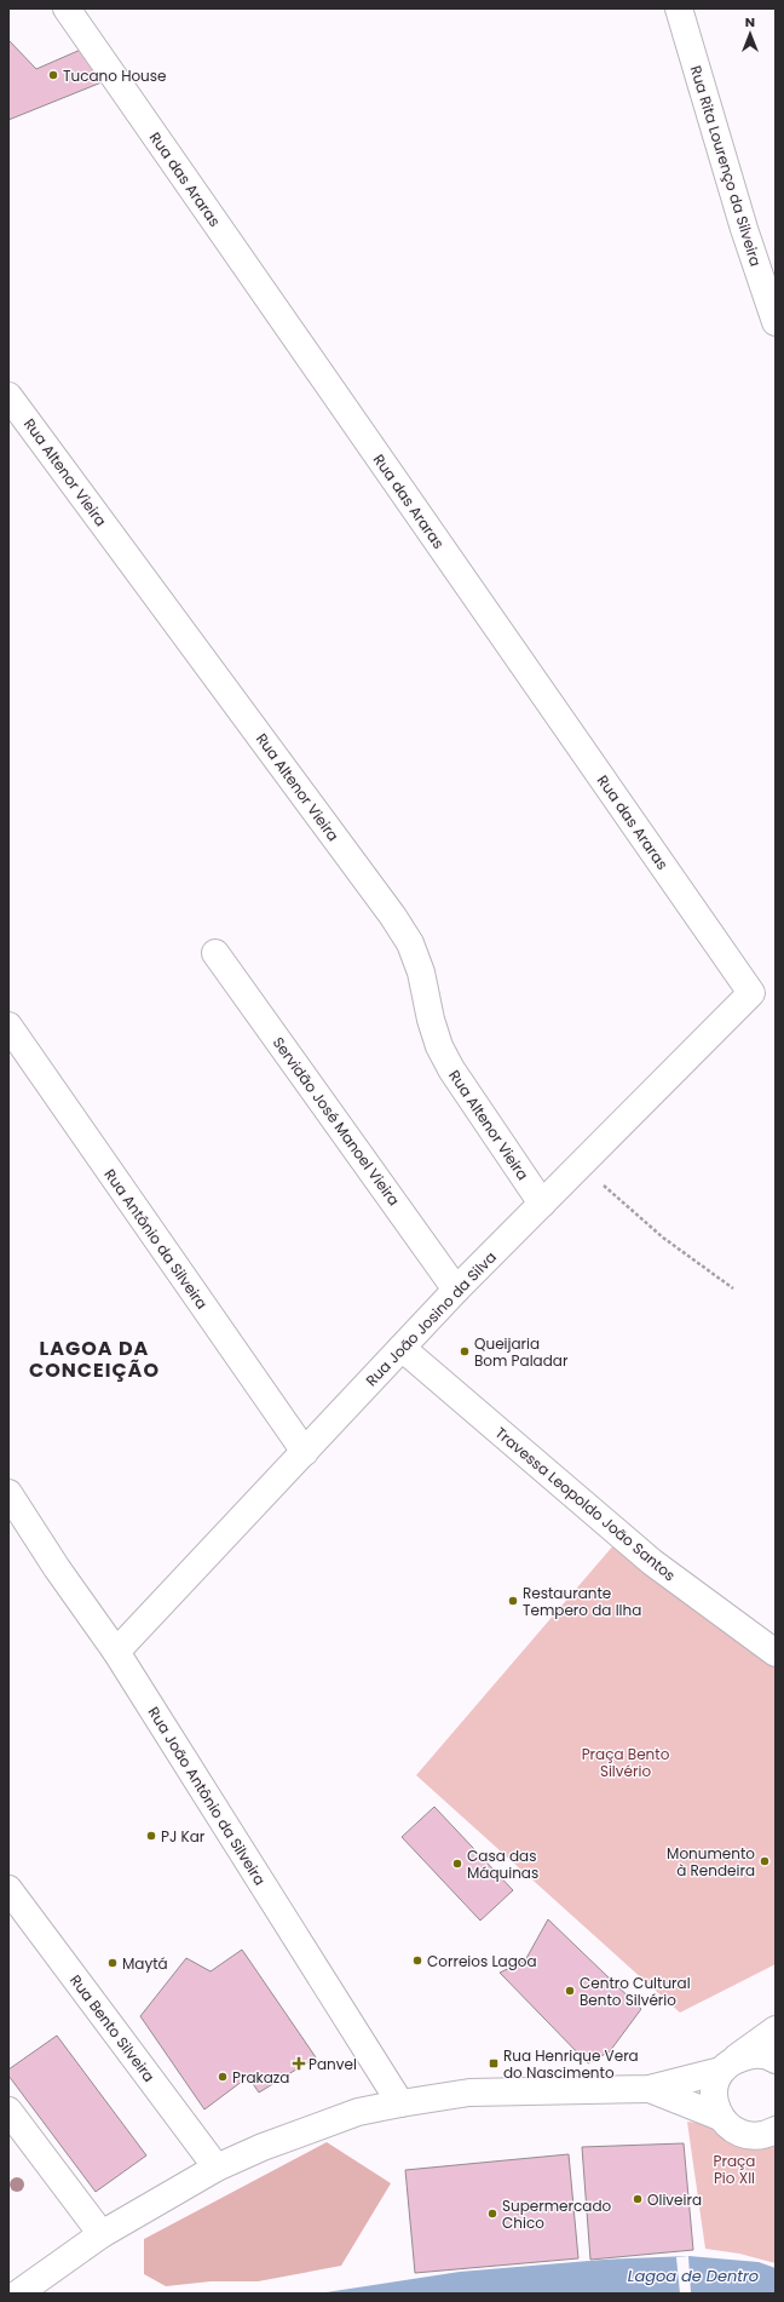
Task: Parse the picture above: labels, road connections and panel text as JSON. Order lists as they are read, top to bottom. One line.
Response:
{"streets":{"street":["Rua Rita Lourenço da Silveira","Rua das Araras","Rua Altenor Vieira","Servidão José Manoel Vieira","Rua Antônio da Silveira","Rua João Josino da Silva","Travessa Leopoldo João Santos","Rua João Antônio da Silveira","Rua Bento Silveira"]},"crossings":[["Rua das Araras","Rua João Josino da Silva"],["Rua Altenor Vieira","Rua João Josino da Silva"],["Servidão José Manoel Vieira","Rua João Josino da Silva"],["Rua Antônio da Silveira","Rua João Josino da Silva"],["Rua João Josino da Silva","Travessa Leopoldo João Santos"],["Rua João Josino da Silva","Rua João Antônio da Silveira"]],"districts":["LAGOA DA CONCEIÇÃO"],"water":["Lagoa de Dentro"],"parks":["Praça Bento Silvério","Praça Pio XII"],"places":{"other":["Tucano House","Queijaria Bom Paladar","Restaurante Tempero da Ilha","PJ Kar","Monumento à Rendeira","Casa das Máquinas","Correios Lagoa","Maytá","Centro Cultural Bento Silvério","Prakaza","Oliveira","Supermercado Chico"],"health":["Panvel"],"transit":["Rua Henrique Vera do Nascimento"]},"north":"top"}
